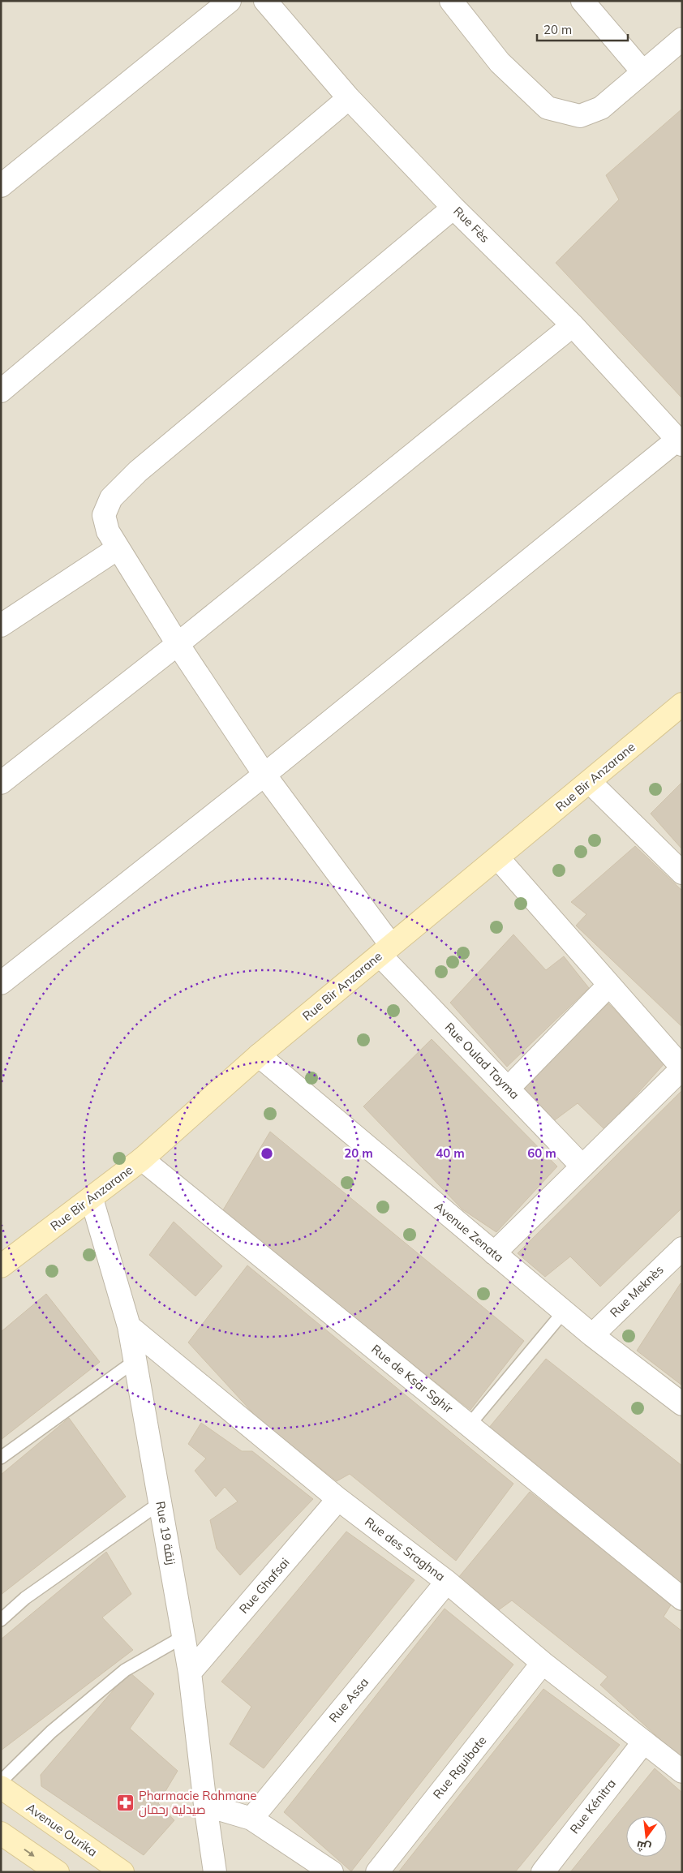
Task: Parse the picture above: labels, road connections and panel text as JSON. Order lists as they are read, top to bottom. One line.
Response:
{"streets":{"street":["Rue Fès","Rue Bir Anzarane","Rue Oulad Tayma","Avenue Zenata","Rue Meknès","Rue de Ksar Sghir","Rue 19 زنقة","Rue des Sraghna","Rue Ghafsai","Rue Assa","Rue Rguibate","Rue Kénitra","Avenue Ourika"]},"crossings":[["Rue Fès","Rue Oulad Tayma"],["Rue Bir Anzarane","Rue Oulad Tayma"],["Rue Bir Anzarane","Avenue Zenata"],["Rue Bir Anzarane","Rue de Ksar Sghir"],["Rue Bir Anzarane","Rue 19 زنقة"],["Avenue Zenata","Rue Meknès"],["Rue 19 زنقة","Rue des Sraghna"],["Rue 19 زنقة","Rue Ghafsai"],["Rue des Sraghna","Rue Ghafsai"],["Rue des Sraghna","Rue Assa"],["Rue des Sraghna","Rue Rguibate"],["Rue des Sraghna","Rue Kénitra"]],"places":{"pharmacy":["Pharmacie Rahmane صيدلية رحمان"]},"scale_bar":"20 m","north":"bottom","rings":["20 m","40 m","60 m"]}
